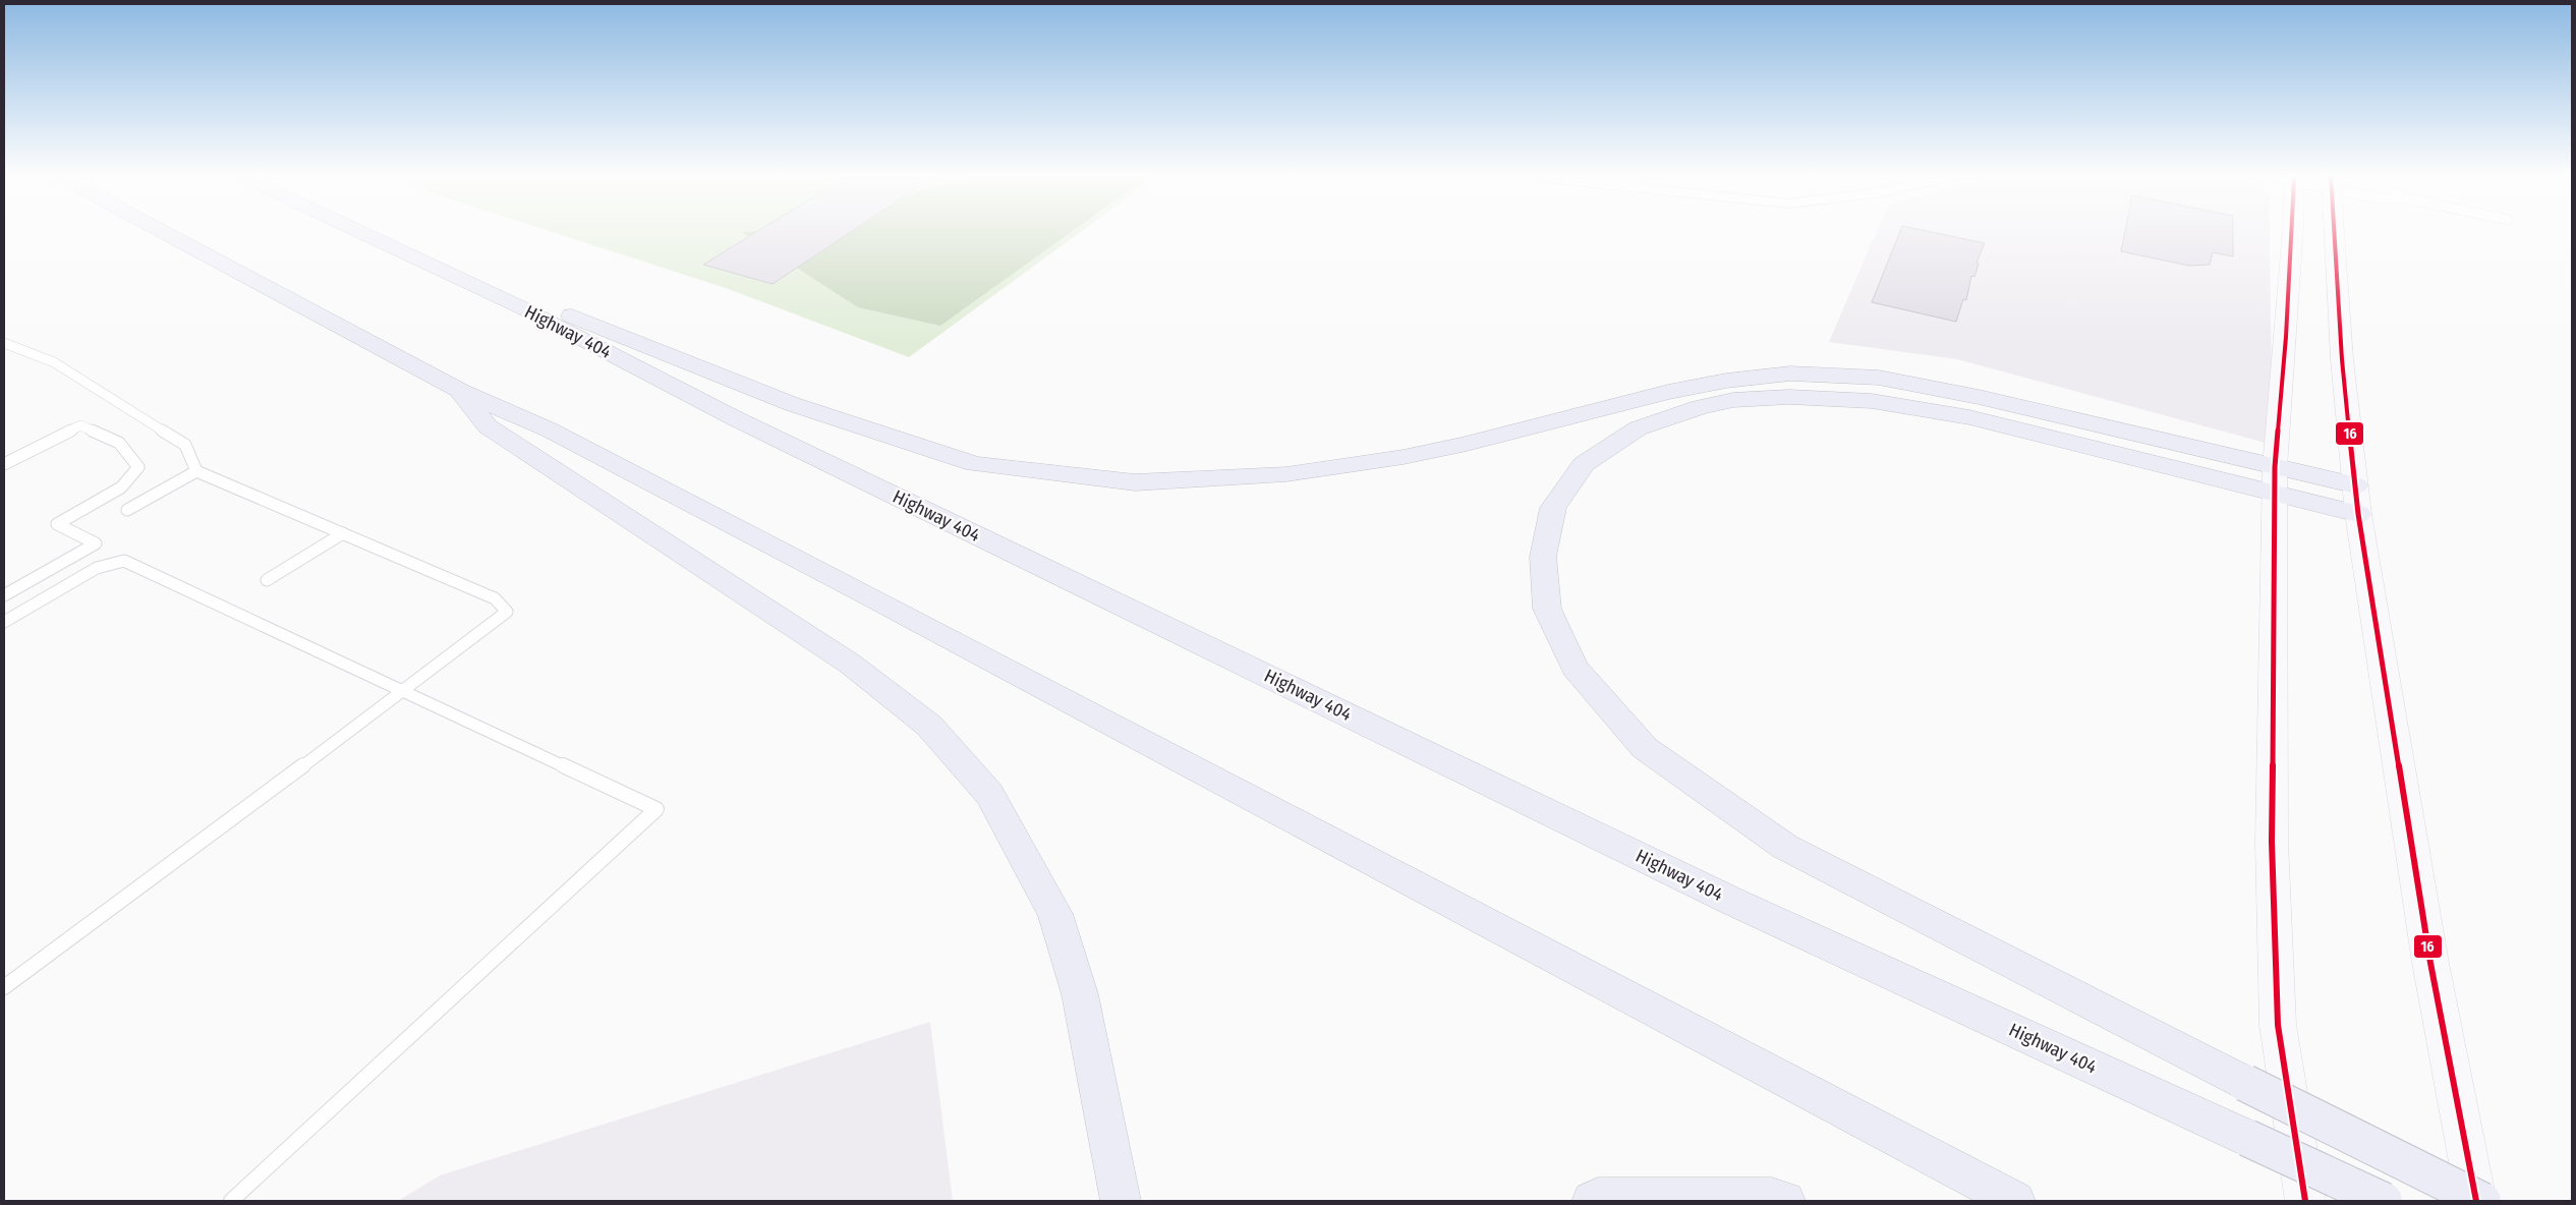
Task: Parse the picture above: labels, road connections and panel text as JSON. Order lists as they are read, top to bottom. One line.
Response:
{"streets":{"highway":["Highway 404"]},"lines":["transit line 16"]}
